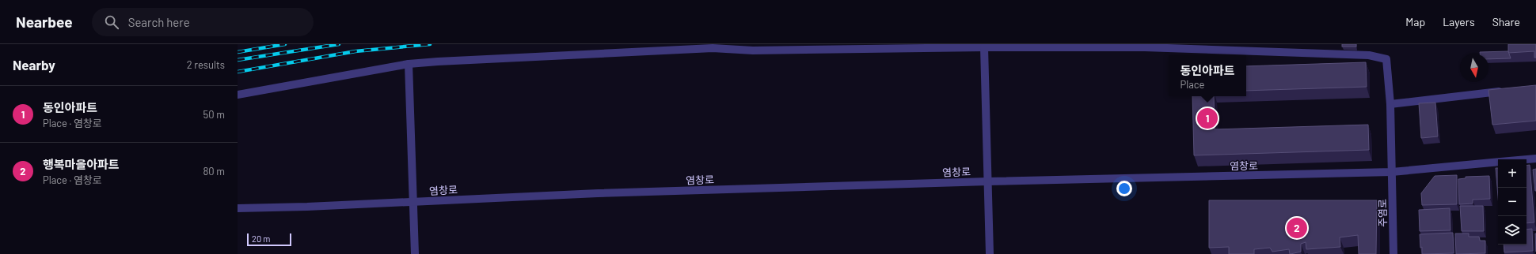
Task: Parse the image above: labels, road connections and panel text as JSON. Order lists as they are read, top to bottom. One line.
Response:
{"streets":{"street":["염창로","주염로"]},"crossings":[["염창로","주염로"]],"scale_bar":"20 m","north":"bottom","page":{"header":"Nearbee","search":"Search here","nav":["Map","Layers","Share"],"heading":["Nearby","2 results"],"popup":["동인아파트","Place"],"list":[{"mark":"1","name":"동인아파트","note":"Place · 염창로","value":"50 m"},{"mark":"2","name":"행복마을아파트","note":"Place · 염창로","value":"80 m"}],"pins":["1","2"],"map_buttons":["+","−"],"scale":"20 m"}}
